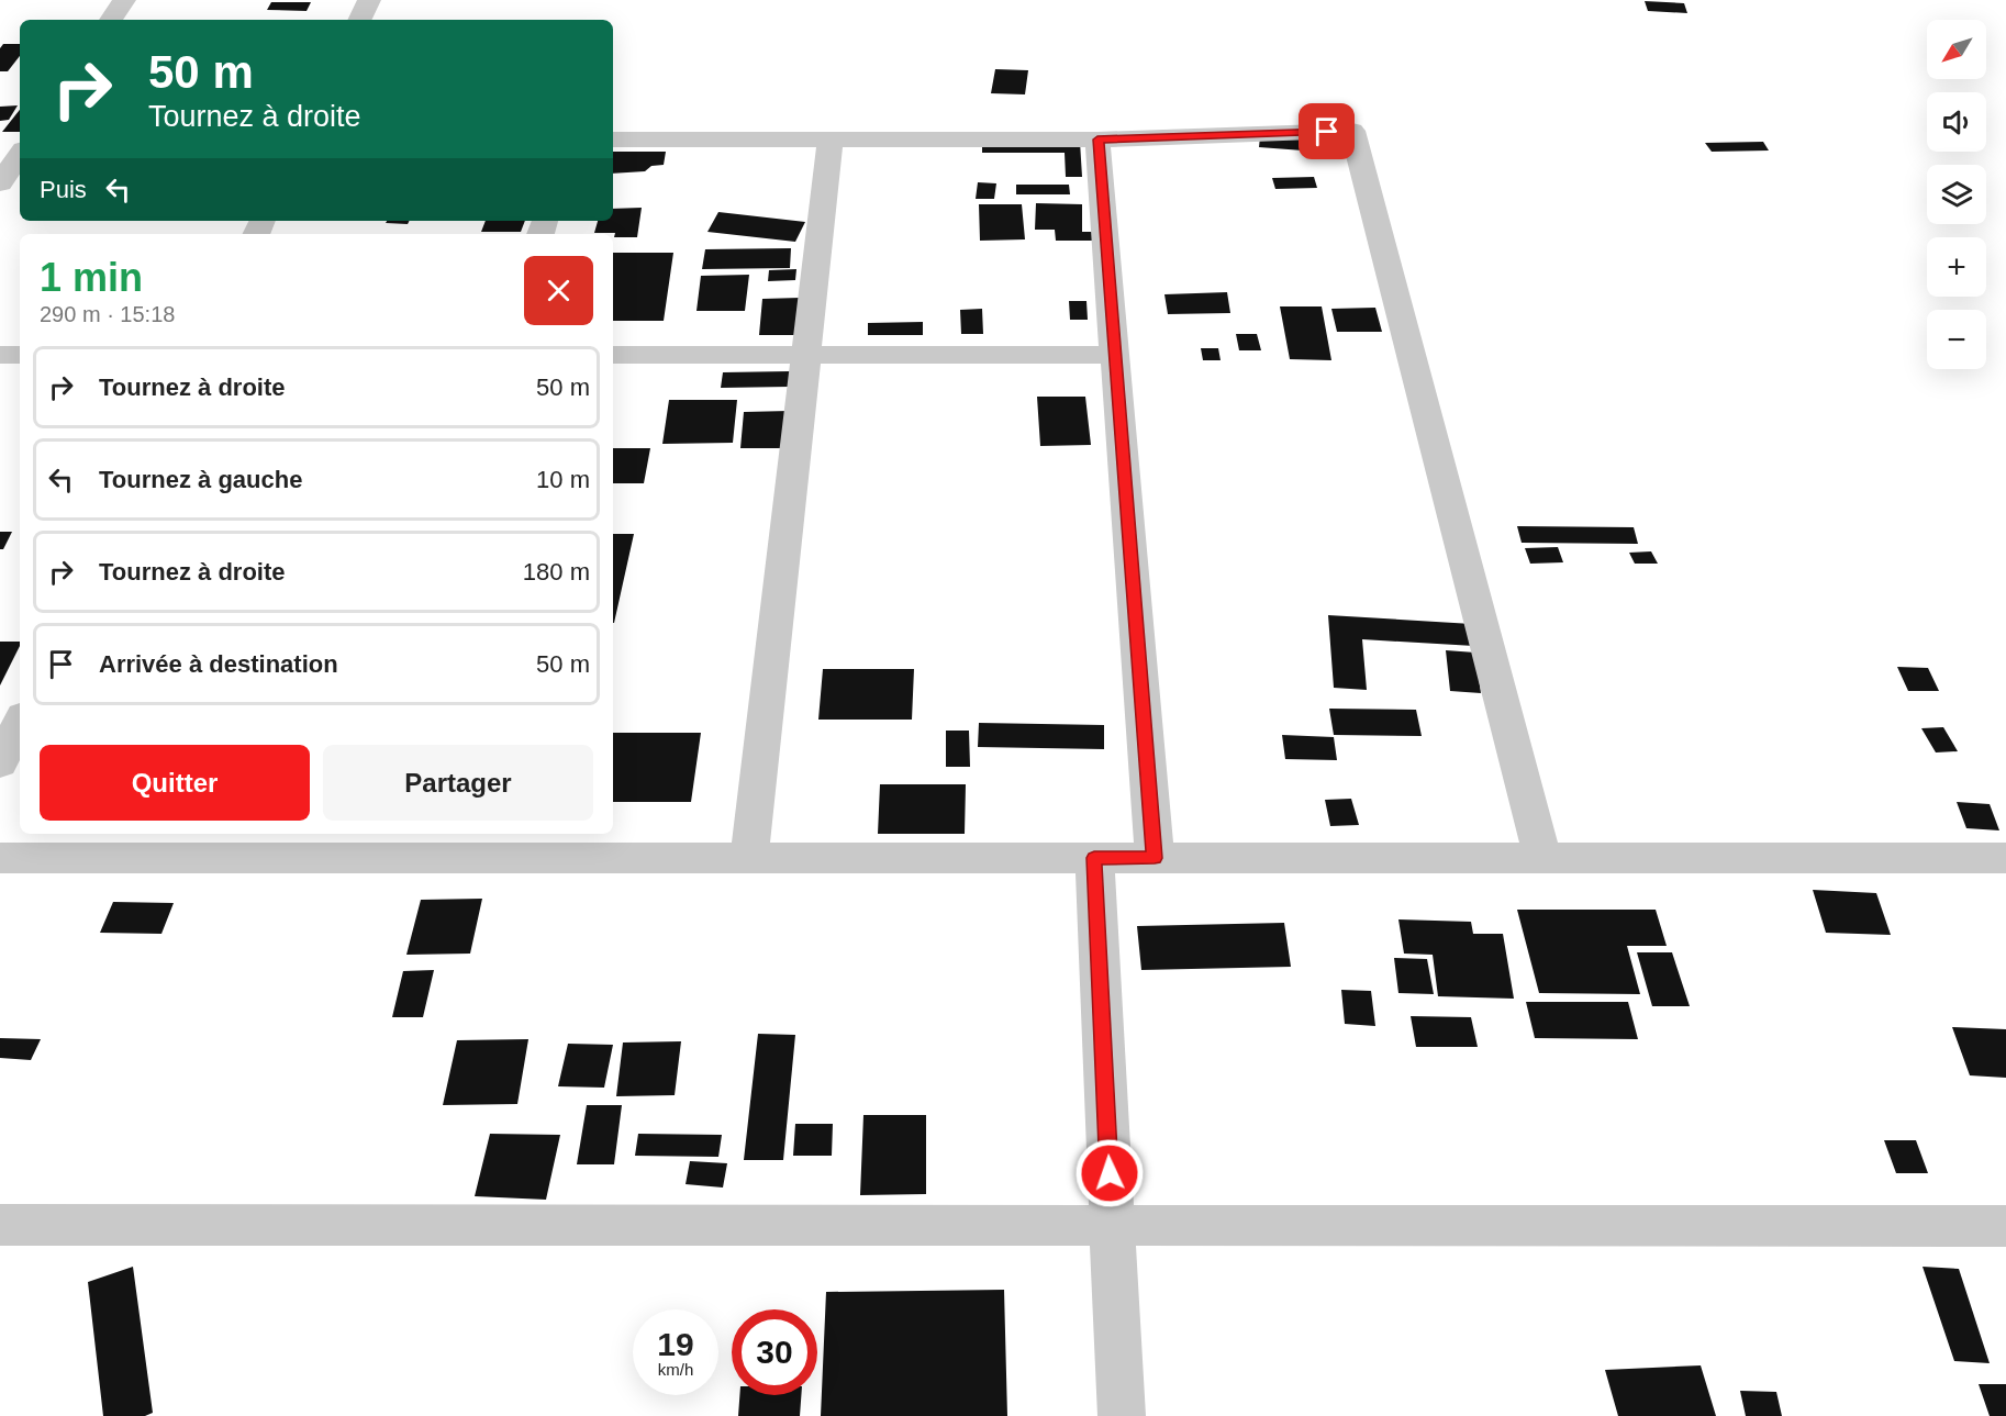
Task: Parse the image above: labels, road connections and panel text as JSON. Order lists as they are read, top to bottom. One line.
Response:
{"north":"bottom left","page":{"map_buttons":["+","−"],"turn":["50 m","Tournez à droite"],"then":"Puis","heading":["1 min","290 m · 15:18"],"list":[{"name":"Tournez à droite","value":"50 m"},{"name":"Tournez à gauche","value":"10 m"},{"name":"Tournez à droite","value":"180 m"},{"name":"Arrivée à destination","value":"50 m"}],"buttons":["Quitter","Partager"],"speed":"19 km/h","limit":"30"}}
